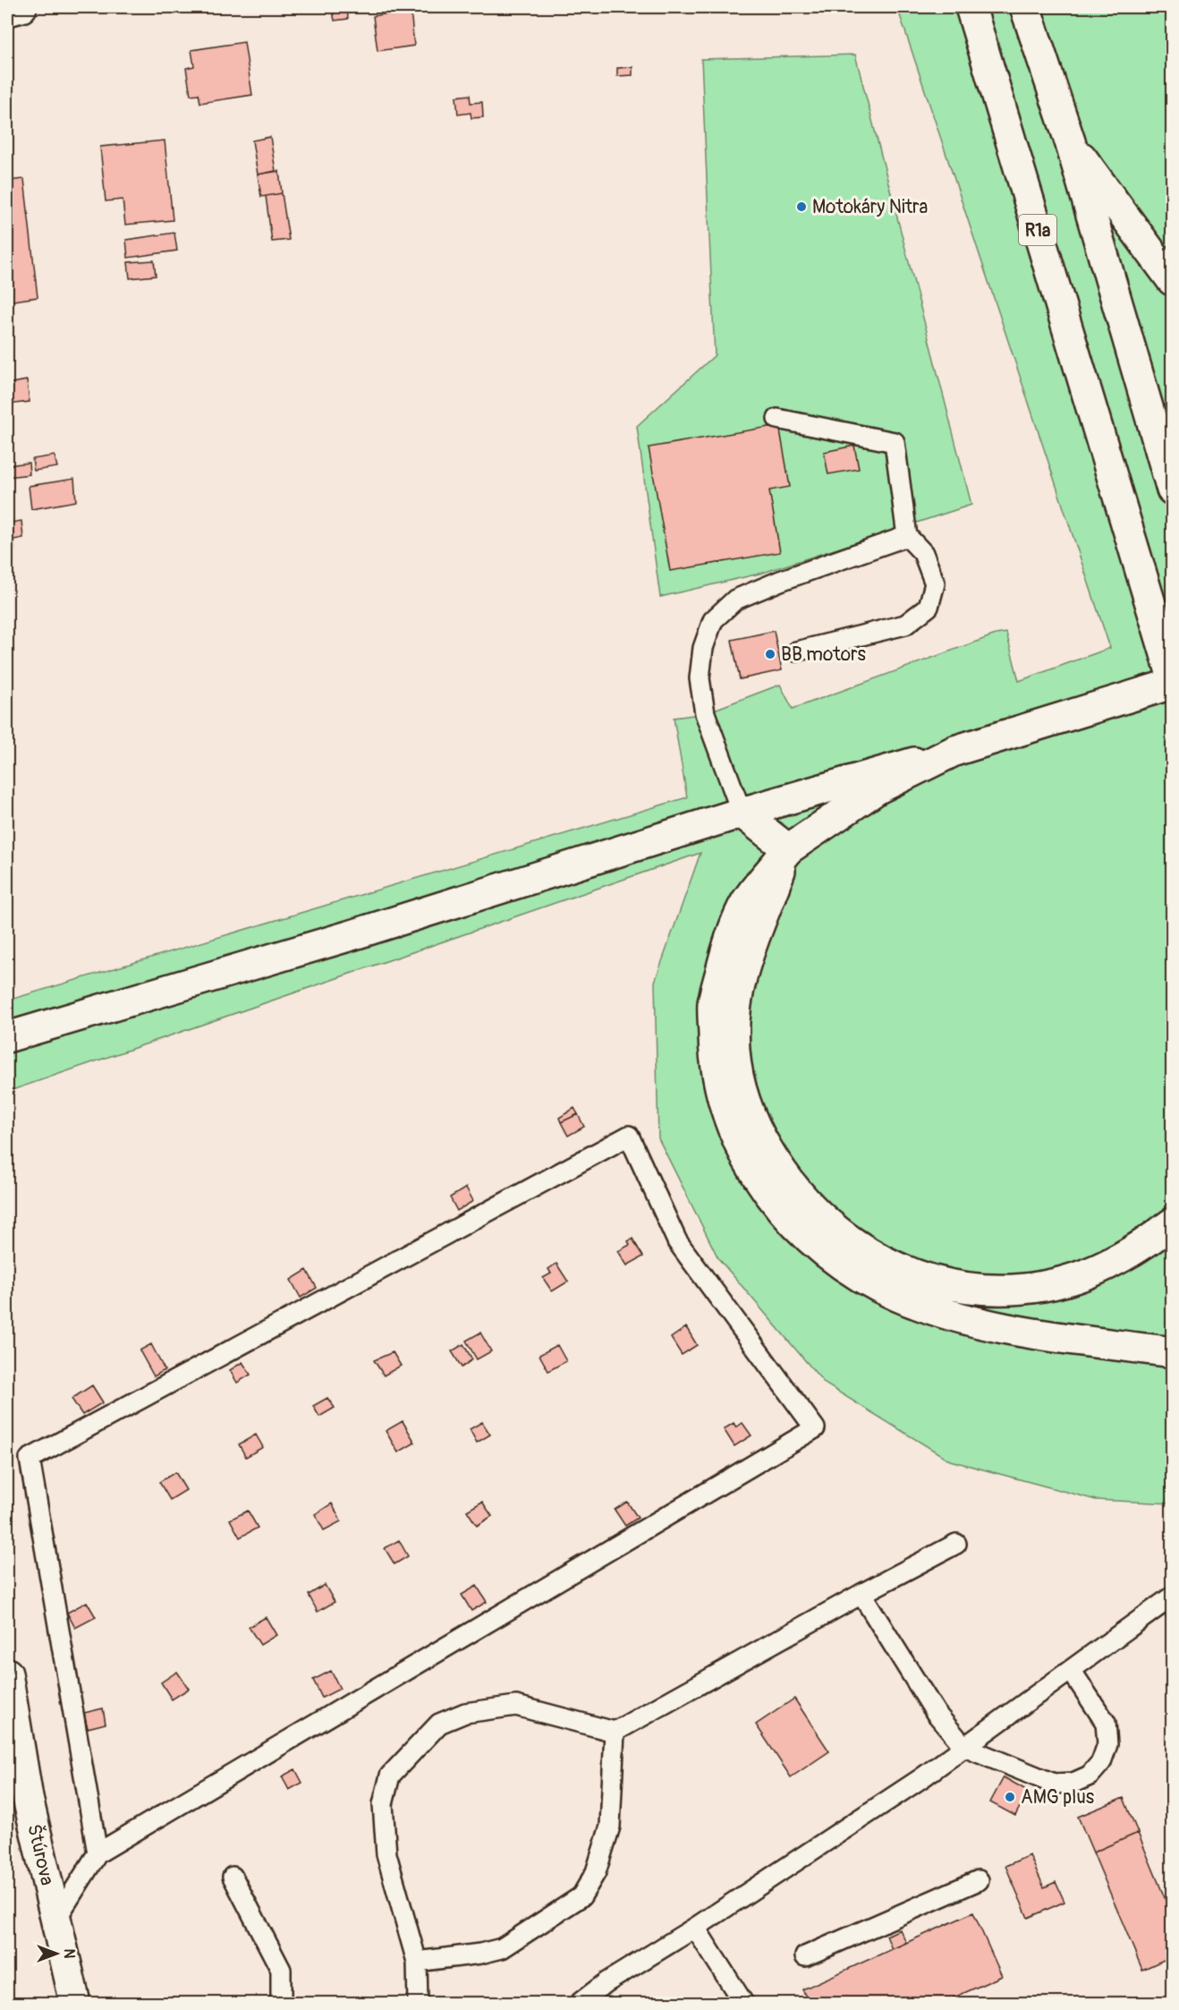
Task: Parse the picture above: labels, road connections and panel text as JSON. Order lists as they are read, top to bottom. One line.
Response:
{"streets":{"main road":["R1a","Štúrova"]},"places":["Motokáry Nitra","BB motors","AMG plus"],"north":"right"}
